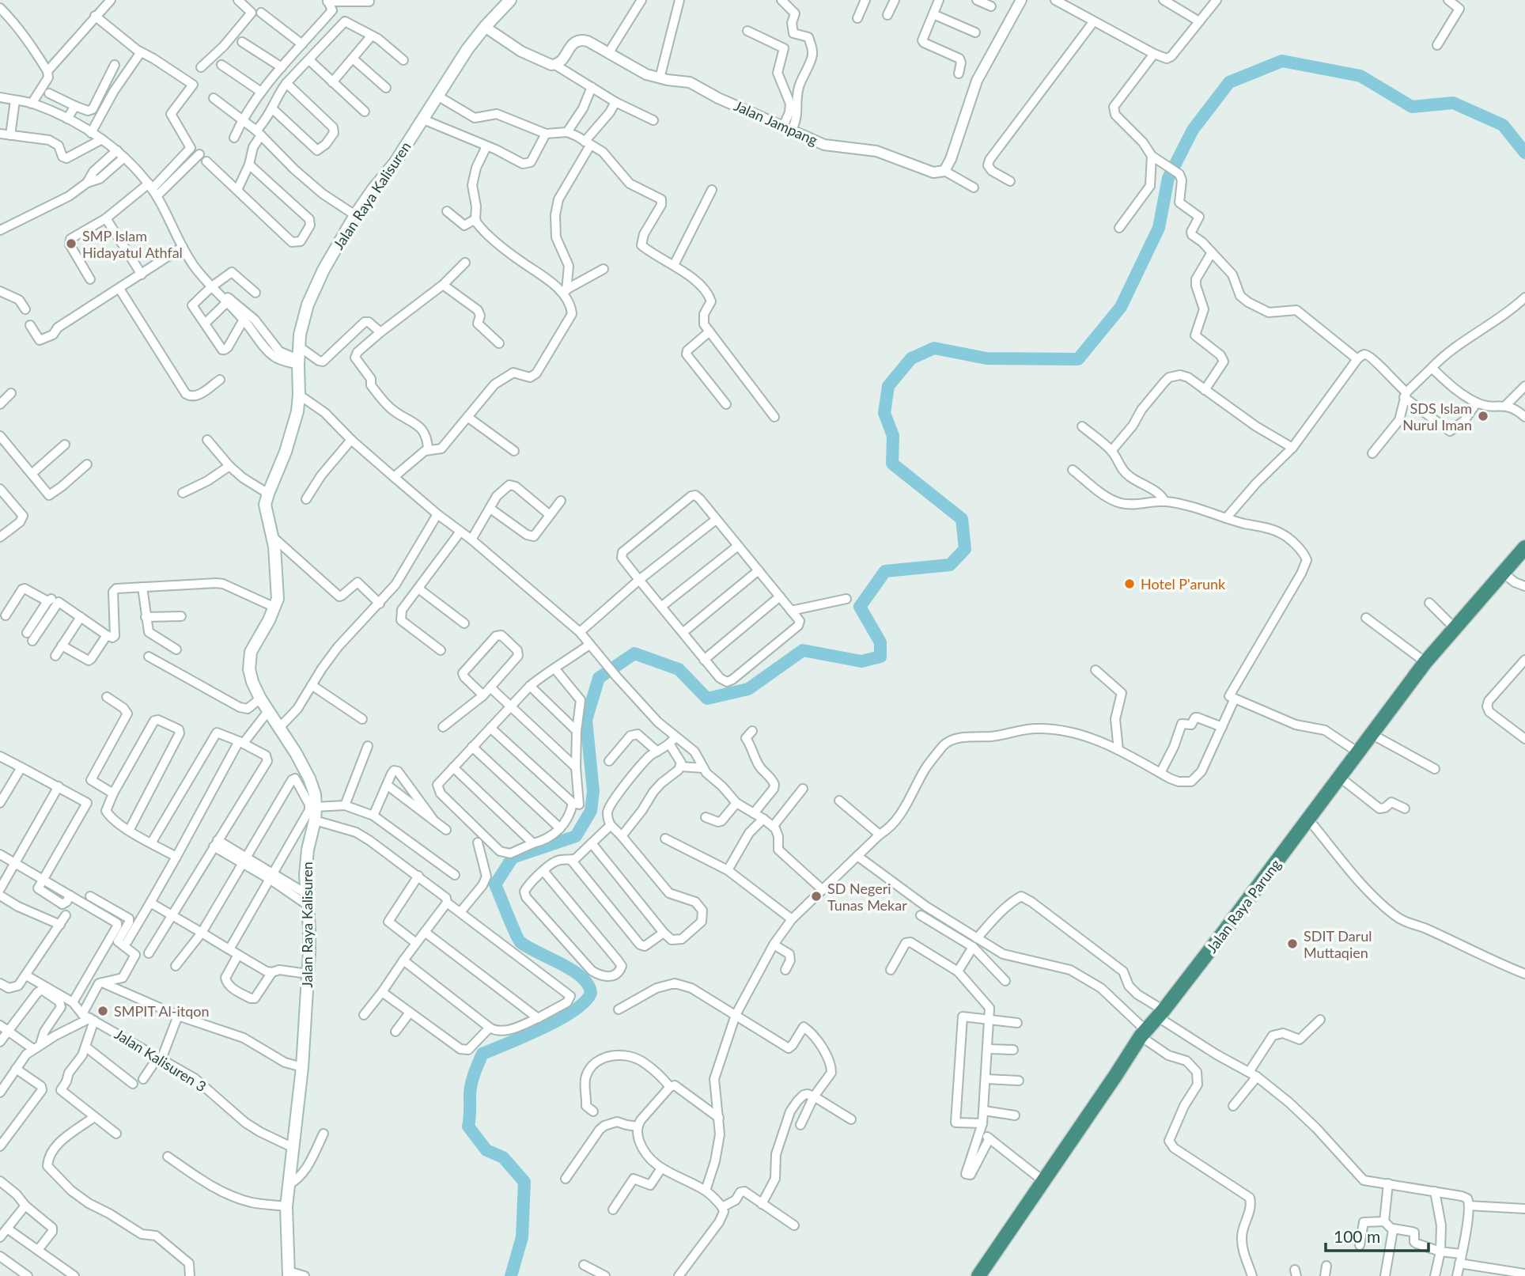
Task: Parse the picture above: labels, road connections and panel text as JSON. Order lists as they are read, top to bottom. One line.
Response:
{"streets":{"highway":["Jalan Raya Parung"],"main road":["Jalan Raya Kalisuren"],"street":["Jalan Jampang","Jalan Kalisuren 3"]},"crossings":[["Jalan Raya Kalisuren","Jalan Kalisuren 3"]],"places":["SMP Islam Hidayatul Athfal","SDS Islam Nurul Iman","Hotel P'arunk","SD Negeri Tunas Mekar","SDIT Darul Muttaqien","SMPIT Al-itqon"],"scale_bar":"100 m"}
